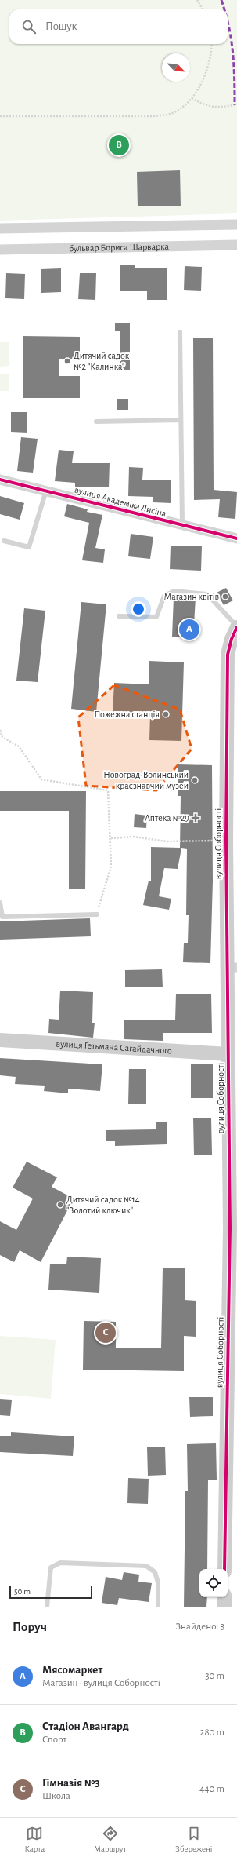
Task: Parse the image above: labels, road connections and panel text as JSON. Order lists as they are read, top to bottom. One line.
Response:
{"streets":{"street":["бульвар Бориса Шарварка","вулиця Академіка Лисіна","вулиця Соборності","вулиця Гетьмана Сагайдачного"]},"crossings":[["вулиця Соборності","вулиця Гетьмана Сагайдачного"]],"places":{"other":["Дитячий садок №2 \"Калинка\"","Магазин квітів","Пожежна станція","Новоград-Волинський краєзнавчий музей","Дитячий садок №14 \"Золотий ключик\""],"health":["Аптека №29"]},"scale_bar":"50 m","north":"bottom right","page":{"search":"Пошук","pins":["B","A","C"],"scale":"50 m","heading":["Поруч","Знайдено: 3"],"list":[{"mark":"A","name":"Мясомаркет","note":"Магазин · вулиця Соборності","value":"30 m"},{"mark":"B","name":"Стадіон Авангард","note":"Спорт","value":"280 m"},{"mark":"C","name":"Гімназія №3","note":"Школа","value":"440 m"}],"nav":["Карта","Маршрут","Збережені"]}}
